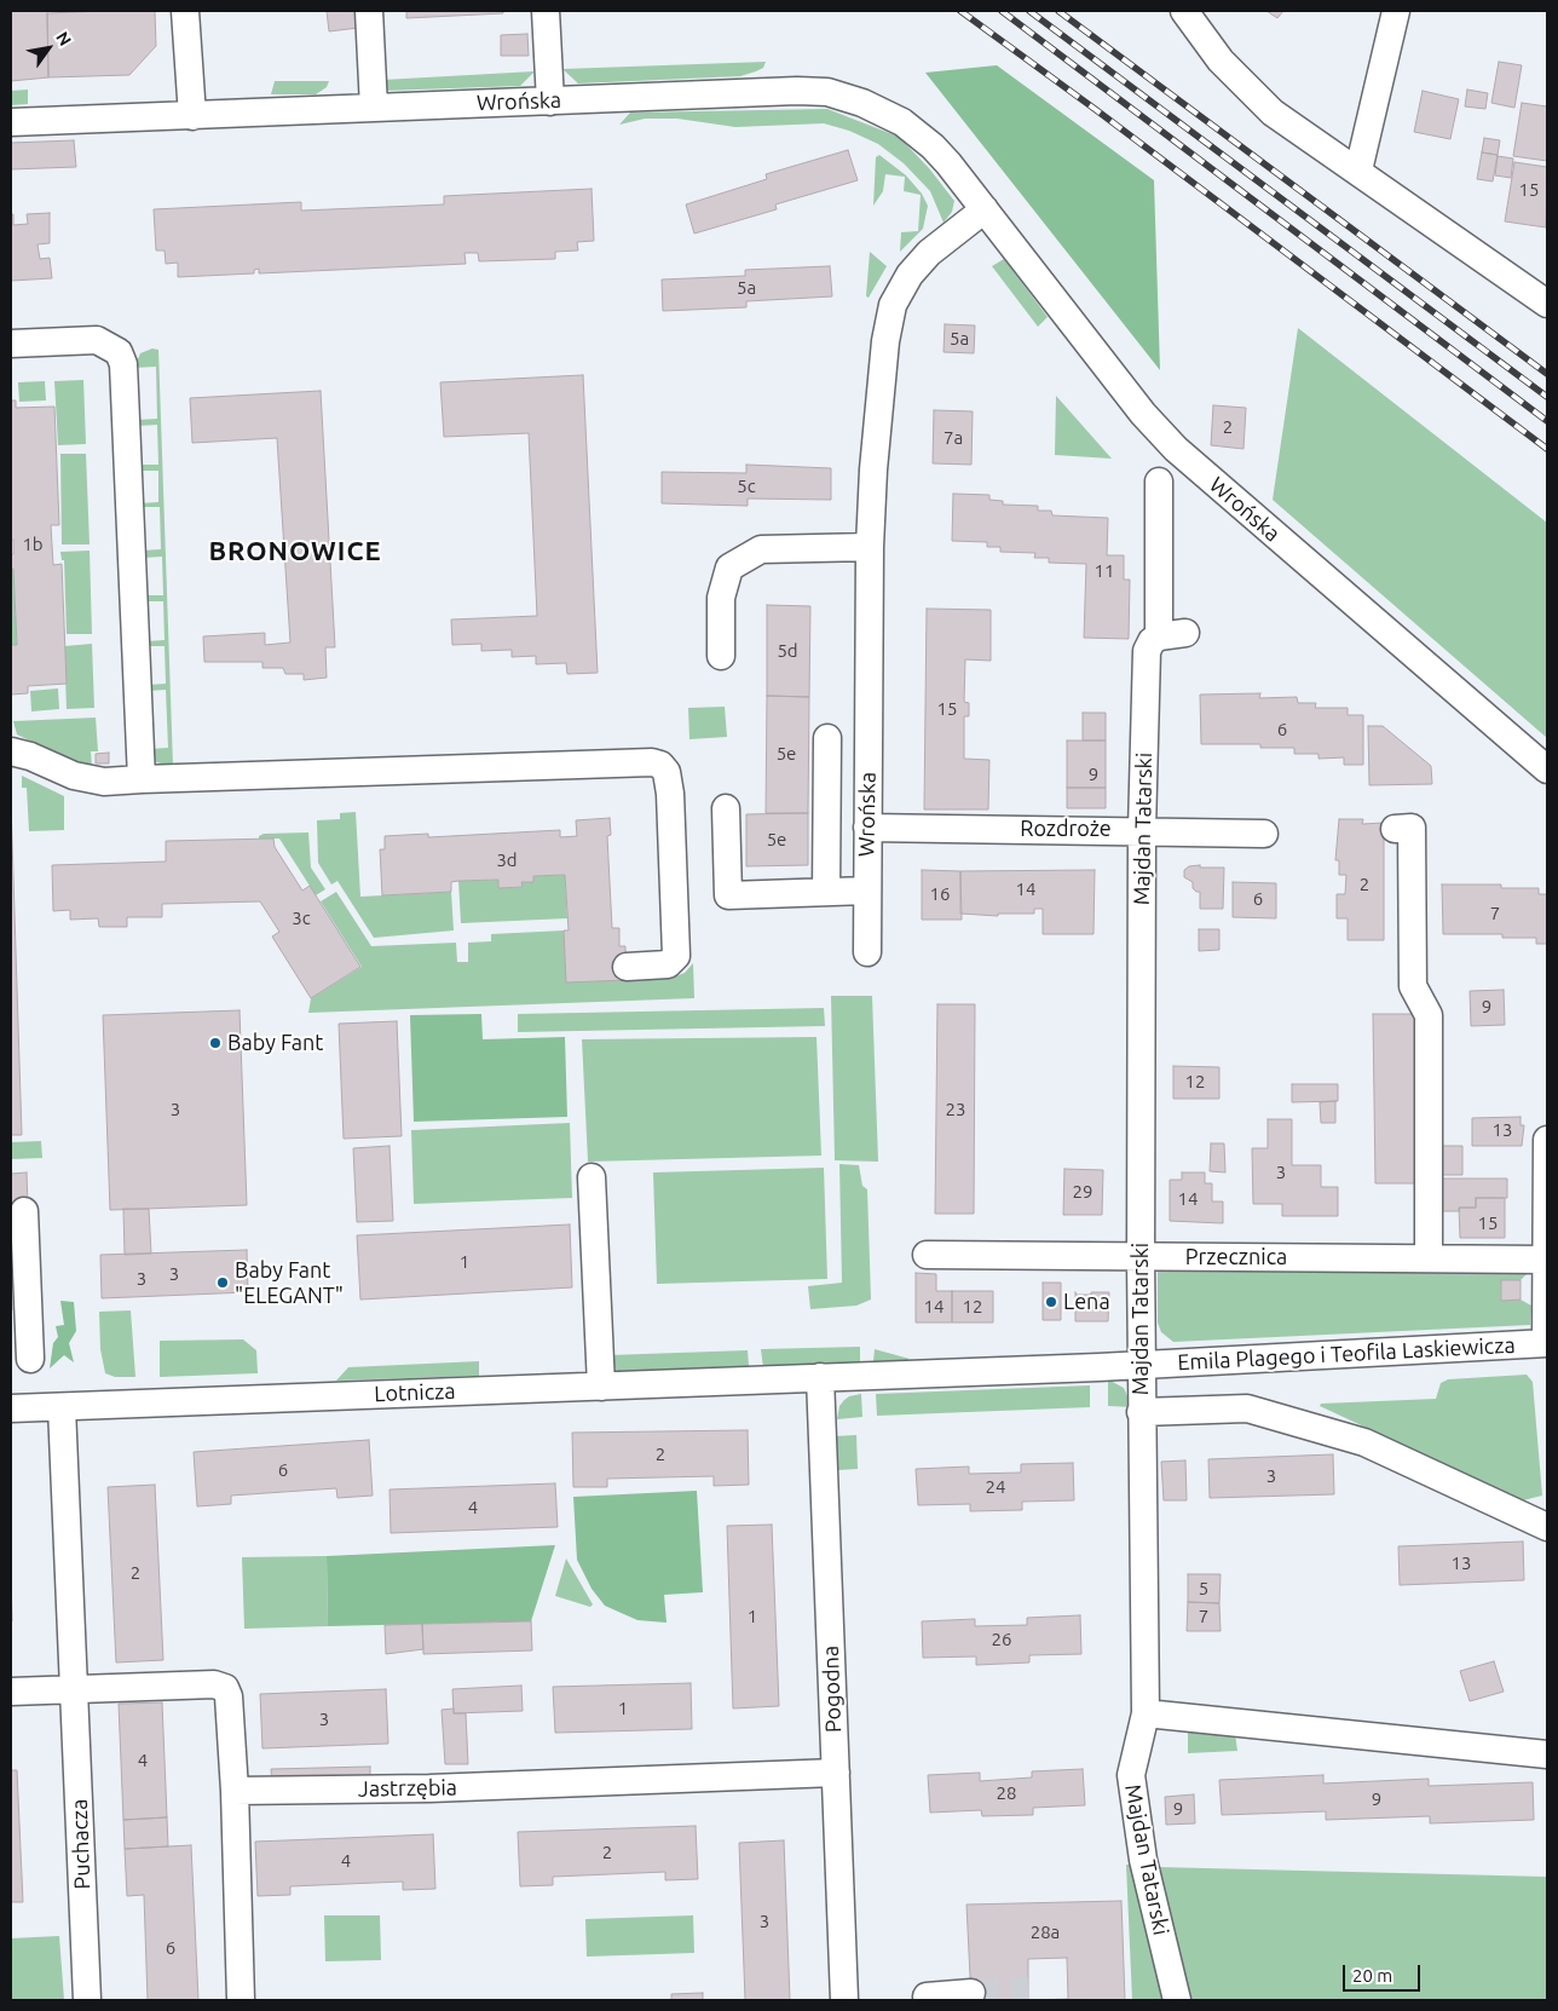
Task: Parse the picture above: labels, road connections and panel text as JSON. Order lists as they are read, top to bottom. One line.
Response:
{"streets":{"street":["Wrońska","Rozdroże","Majdan Tatarski","Przecznica","Emila Plagego i Teofila Laskiewicza","Lotnicza","Pogodna","Jastrzębia","Puchacza"]},"crossings":[["Wrońska","Rozdroże"],["Rozdroże","Majdan Tatarski"],["Majdan Tatarski","Przecznica"],["Majdan Tatarski","Emila Plagego i Teofila Laskiewicza"],["Emila Plagego i Teofila Laskiewicza","Lotnicza"],["Emila Plagego i Teofila Laskiewicza","Pogodna"],["Lotnicza","Pogodna"],["Lotnicza","Puchacza"],["Pogodna","Jastrzębia"]],"districts":["BRONOWICE"],"places":["Baby Fant","Baby Fant \"ELEGANT\"","Lena"],"house_numbers":["15","5a","5a","2","7a","5c","1b","11","5d","15","6","5e","9","5e","3d","2","14","16","6","7","3c","9","12","3","23","13","3","29","14","15","1","3","3","14","12","2","6","3","24","4","13","2","5","1","7","26","1","3","4","28","9","9","2","4","3","28a","6"],"scale_bar":"20 m","north":"top right"}
